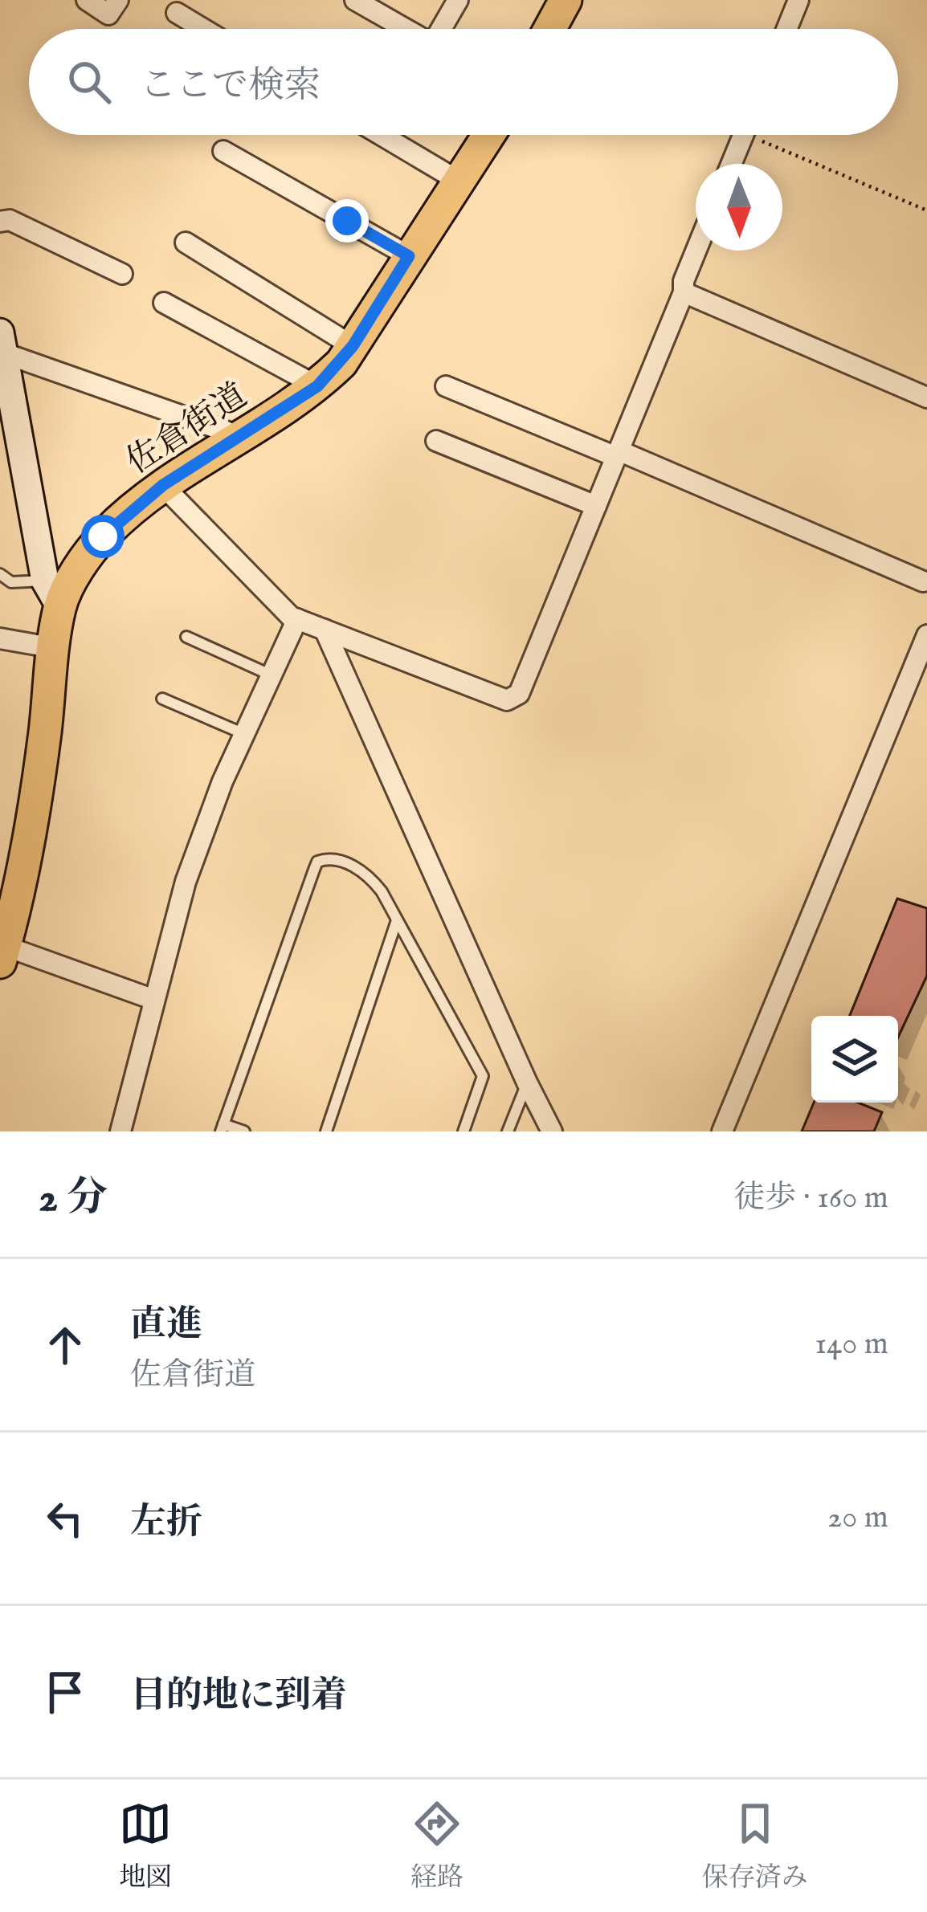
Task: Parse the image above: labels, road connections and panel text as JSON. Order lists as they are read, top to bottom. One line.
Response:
{"streets":{"main road":["佐倉街道"]},"north":"bottom","page":{"search":"ここで検索","heading":["2 分","徒歩 · 160 m"],"list":[["直進","佐倉街道","140 m"],["左折","20 m"],"目的地に到着"],"nav":["地図","経路","保存済み"]}}
